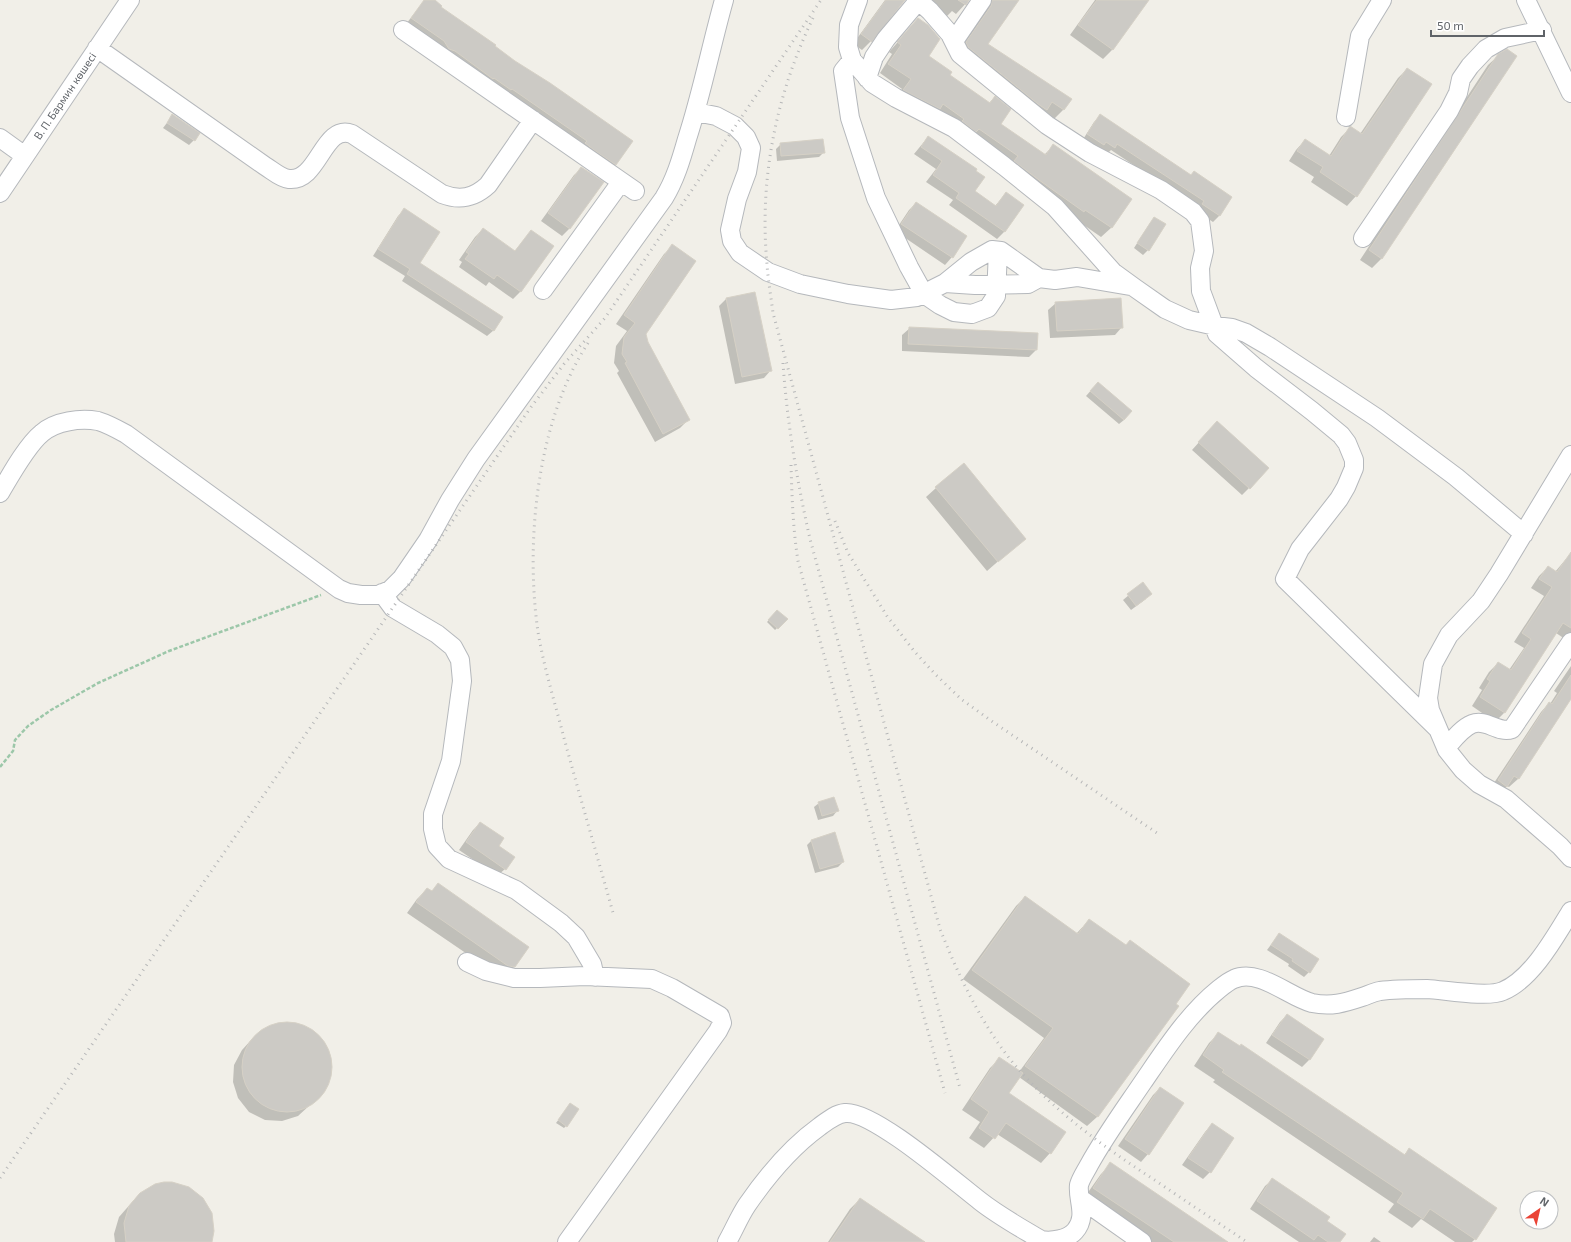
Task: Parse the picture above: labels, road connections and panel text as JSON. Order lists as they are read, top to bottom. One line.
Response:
{"streets":{"street":["В. П. Бармин көшесі"]},"scale_bar":"50 m","north":"top right"}
